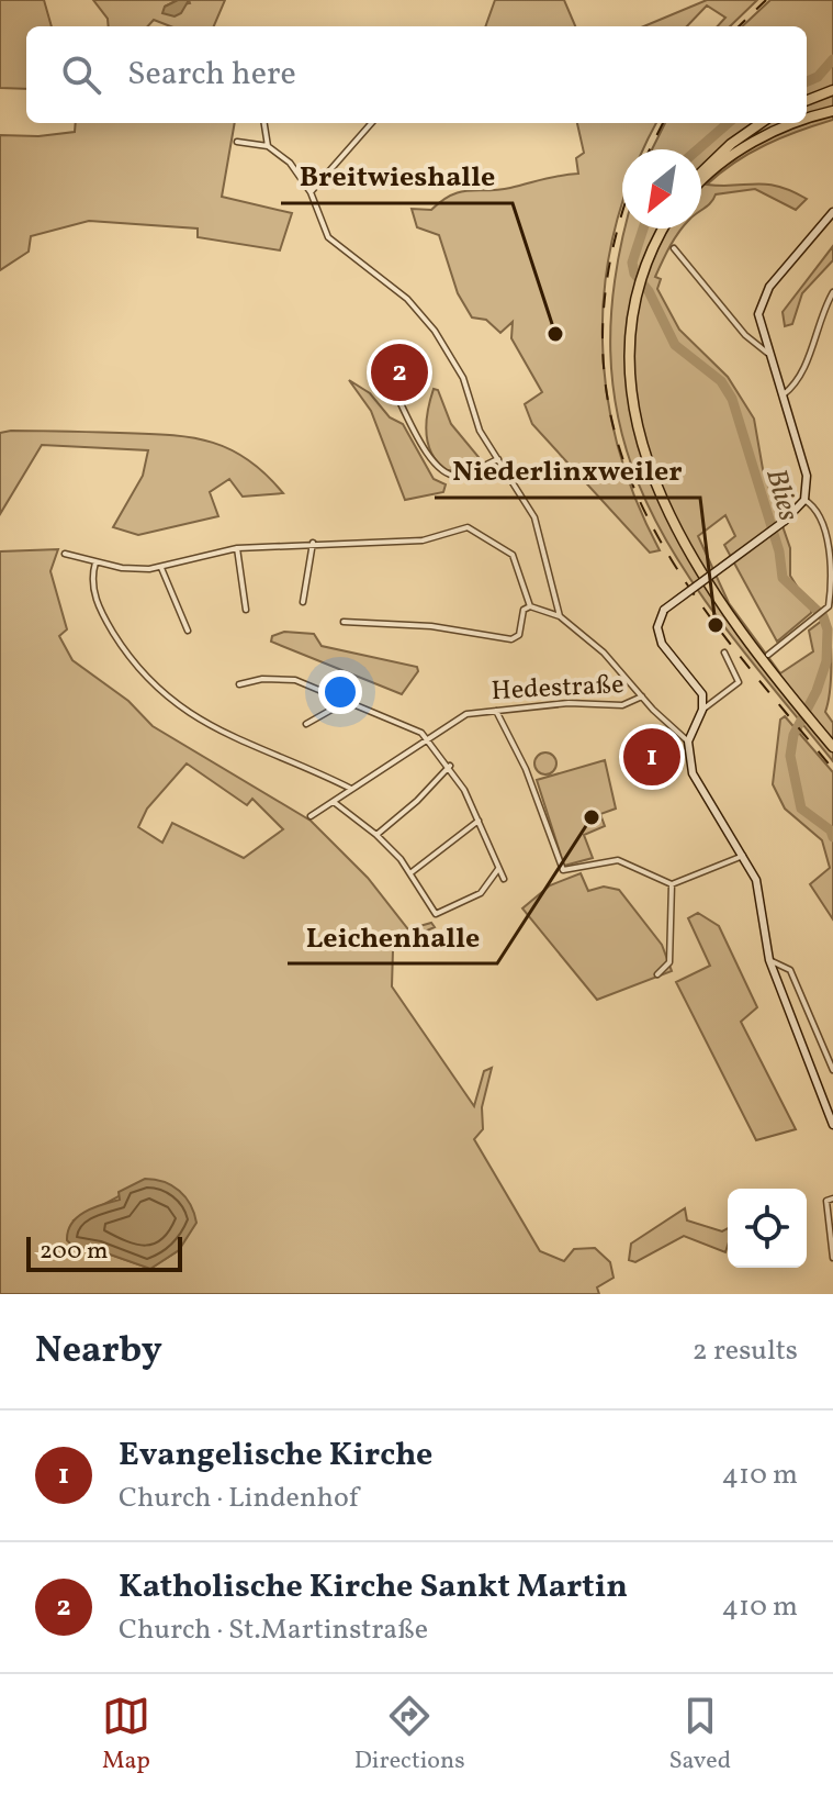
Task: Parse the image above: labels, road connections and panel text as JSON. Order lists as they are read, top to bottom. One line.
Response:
{"streets":{"street":["Hedestraße"]},"water":["Blies"],"places":["Breitwieshalle","Niederlinxweiler","Leichenhalle"],"scale_bar":"200 m","north":"bottom left","page":{"search":"Search here","pins":["2","1"],"scale":"200 m","heading":["Nearby","2 results"],"list":[{"mark":"1","name":"Evangelische Kirche","note":"Church · Lindenhof","value":"410 m"},{"mark":"2","name":"Katholische Kirche Sankt Martin","note":"Church · St.Martinstraße","value":"410 m"}],"nav":["Map","Directions","Saved"]}}
